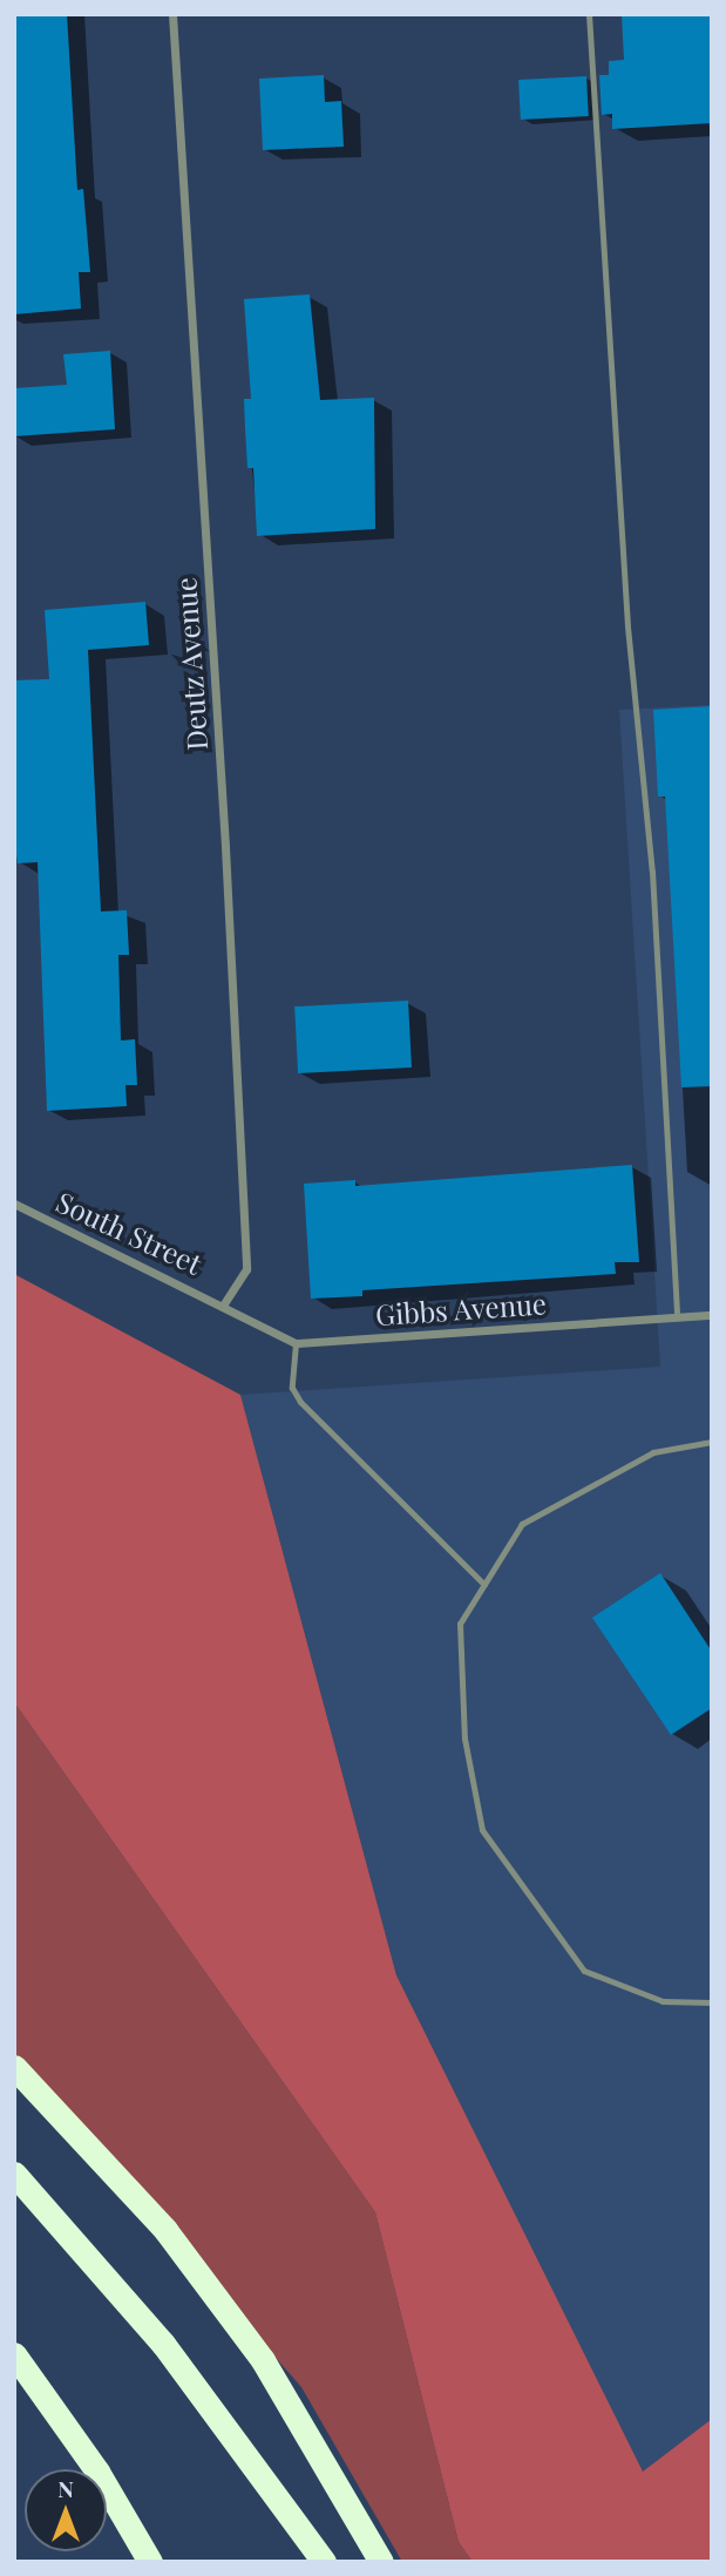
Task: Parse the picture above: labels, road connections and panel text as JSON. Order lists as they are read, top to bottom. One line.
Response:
{"streets":{"street":["Deutz Avenue","South Street","Gibbs Avenue"]},"crossings":[["Deutz Avenue","South Street"]],"north":"top"}
